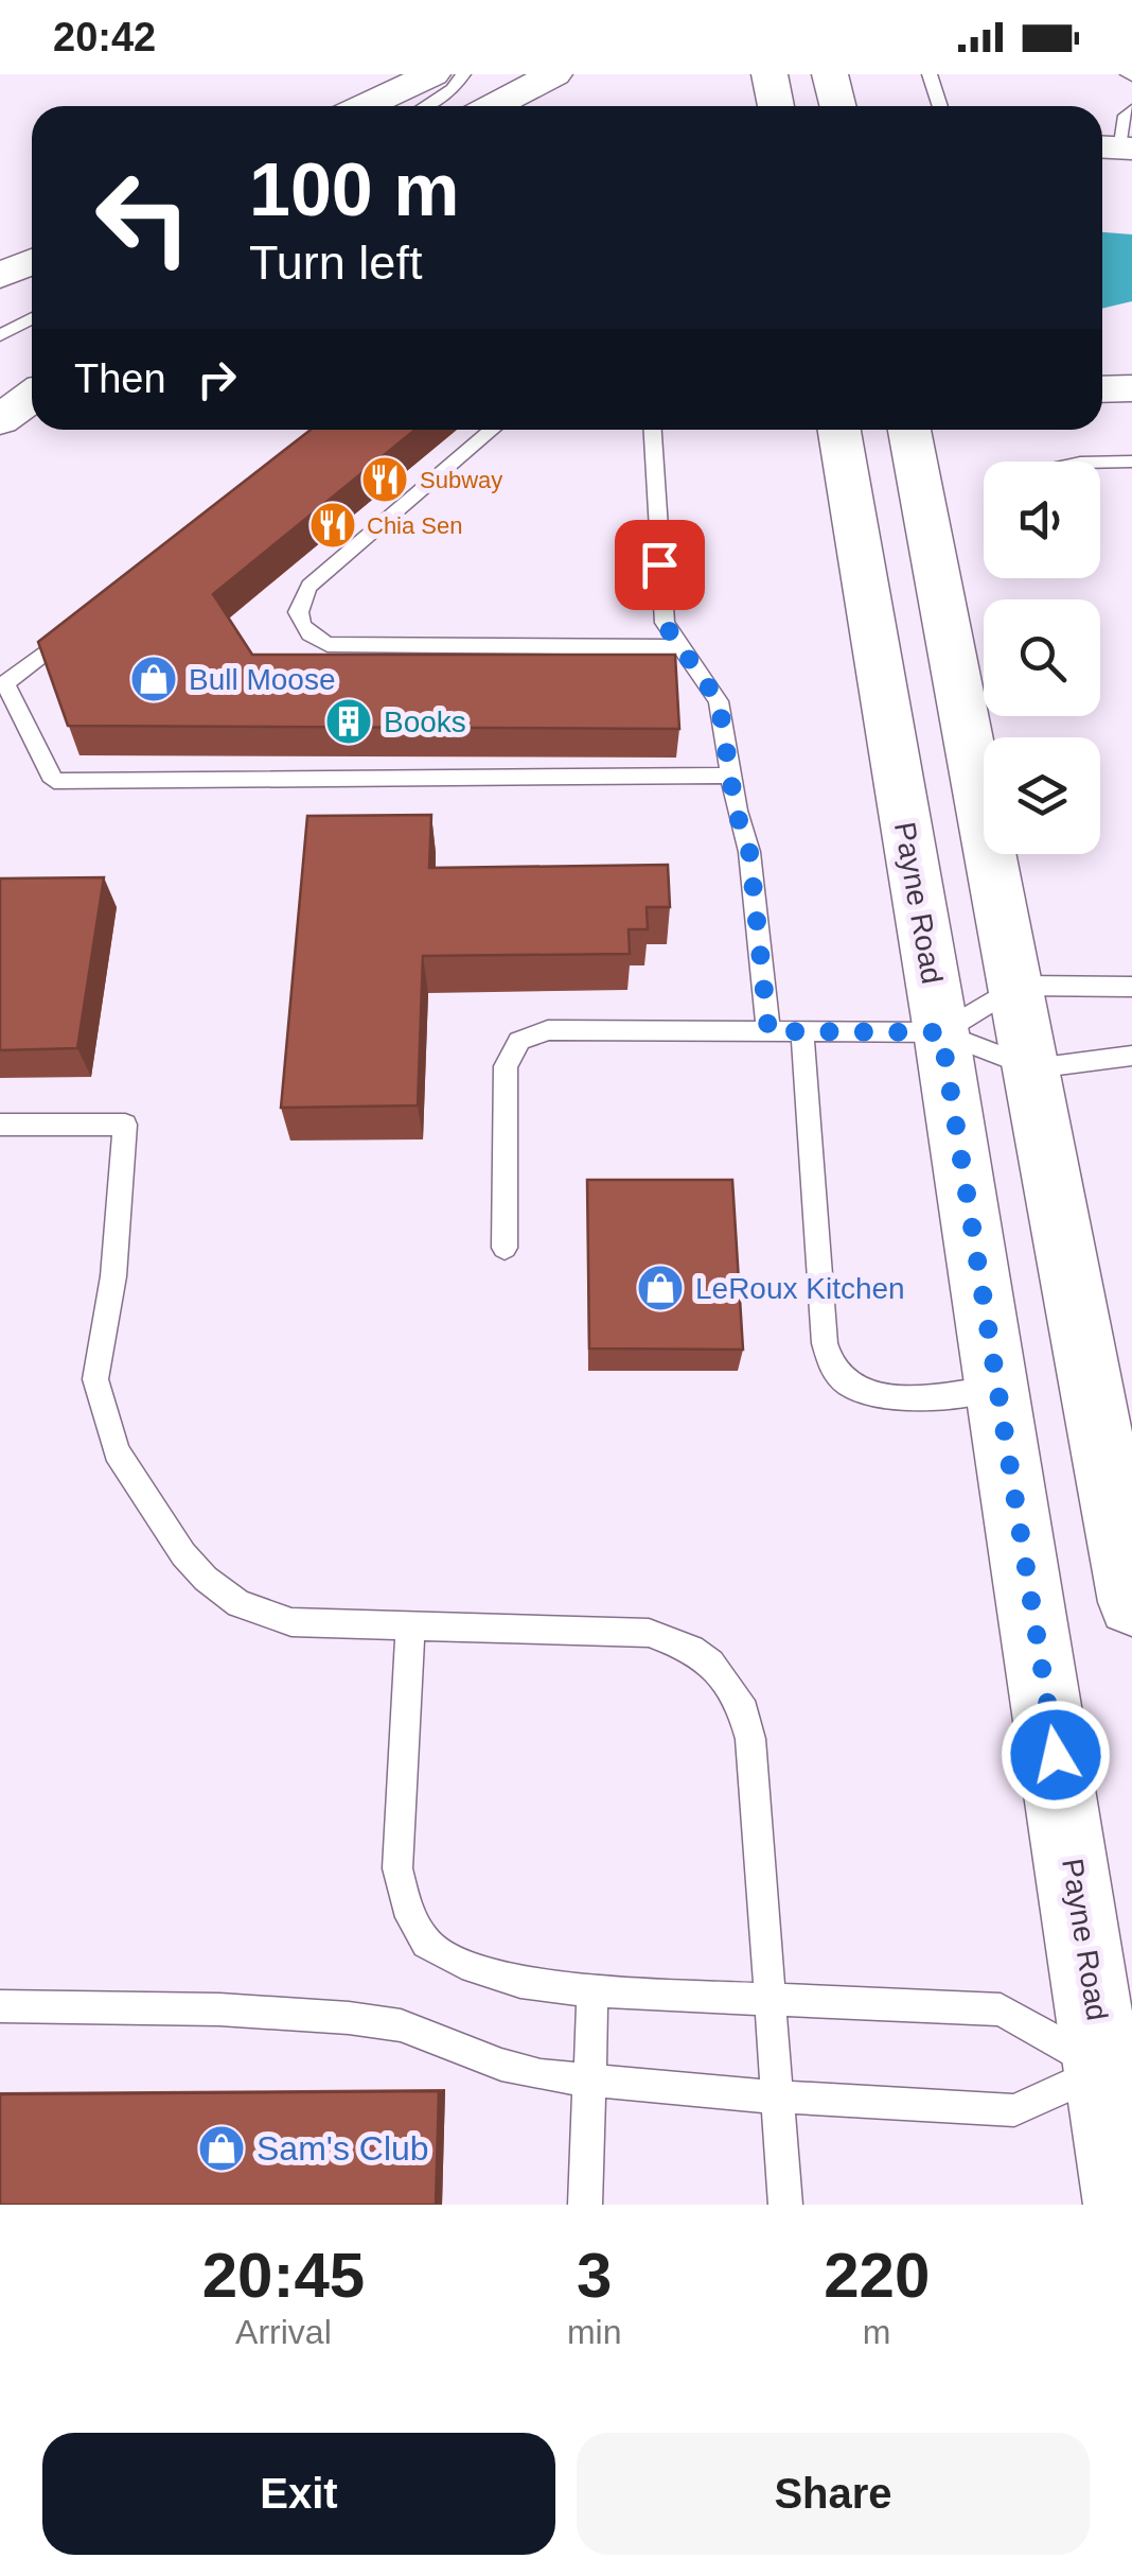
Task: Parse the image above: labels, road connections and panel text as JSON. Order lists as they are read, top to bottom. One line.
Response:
{"streets":{"main road":["Payne Road"]},"places":{"restaurant":["Subway","Chia Sen"],"shop":["Bull Moose","LeRoux Kitchen","Sam's Club"],"building":["Books"]},"page":{"status":"20:42","turn":["100 m","Turn left"],"then":"Then","eta":["20:45","Arrival","3","min","220","m"],"buttons":["Exit","Share"]}}
